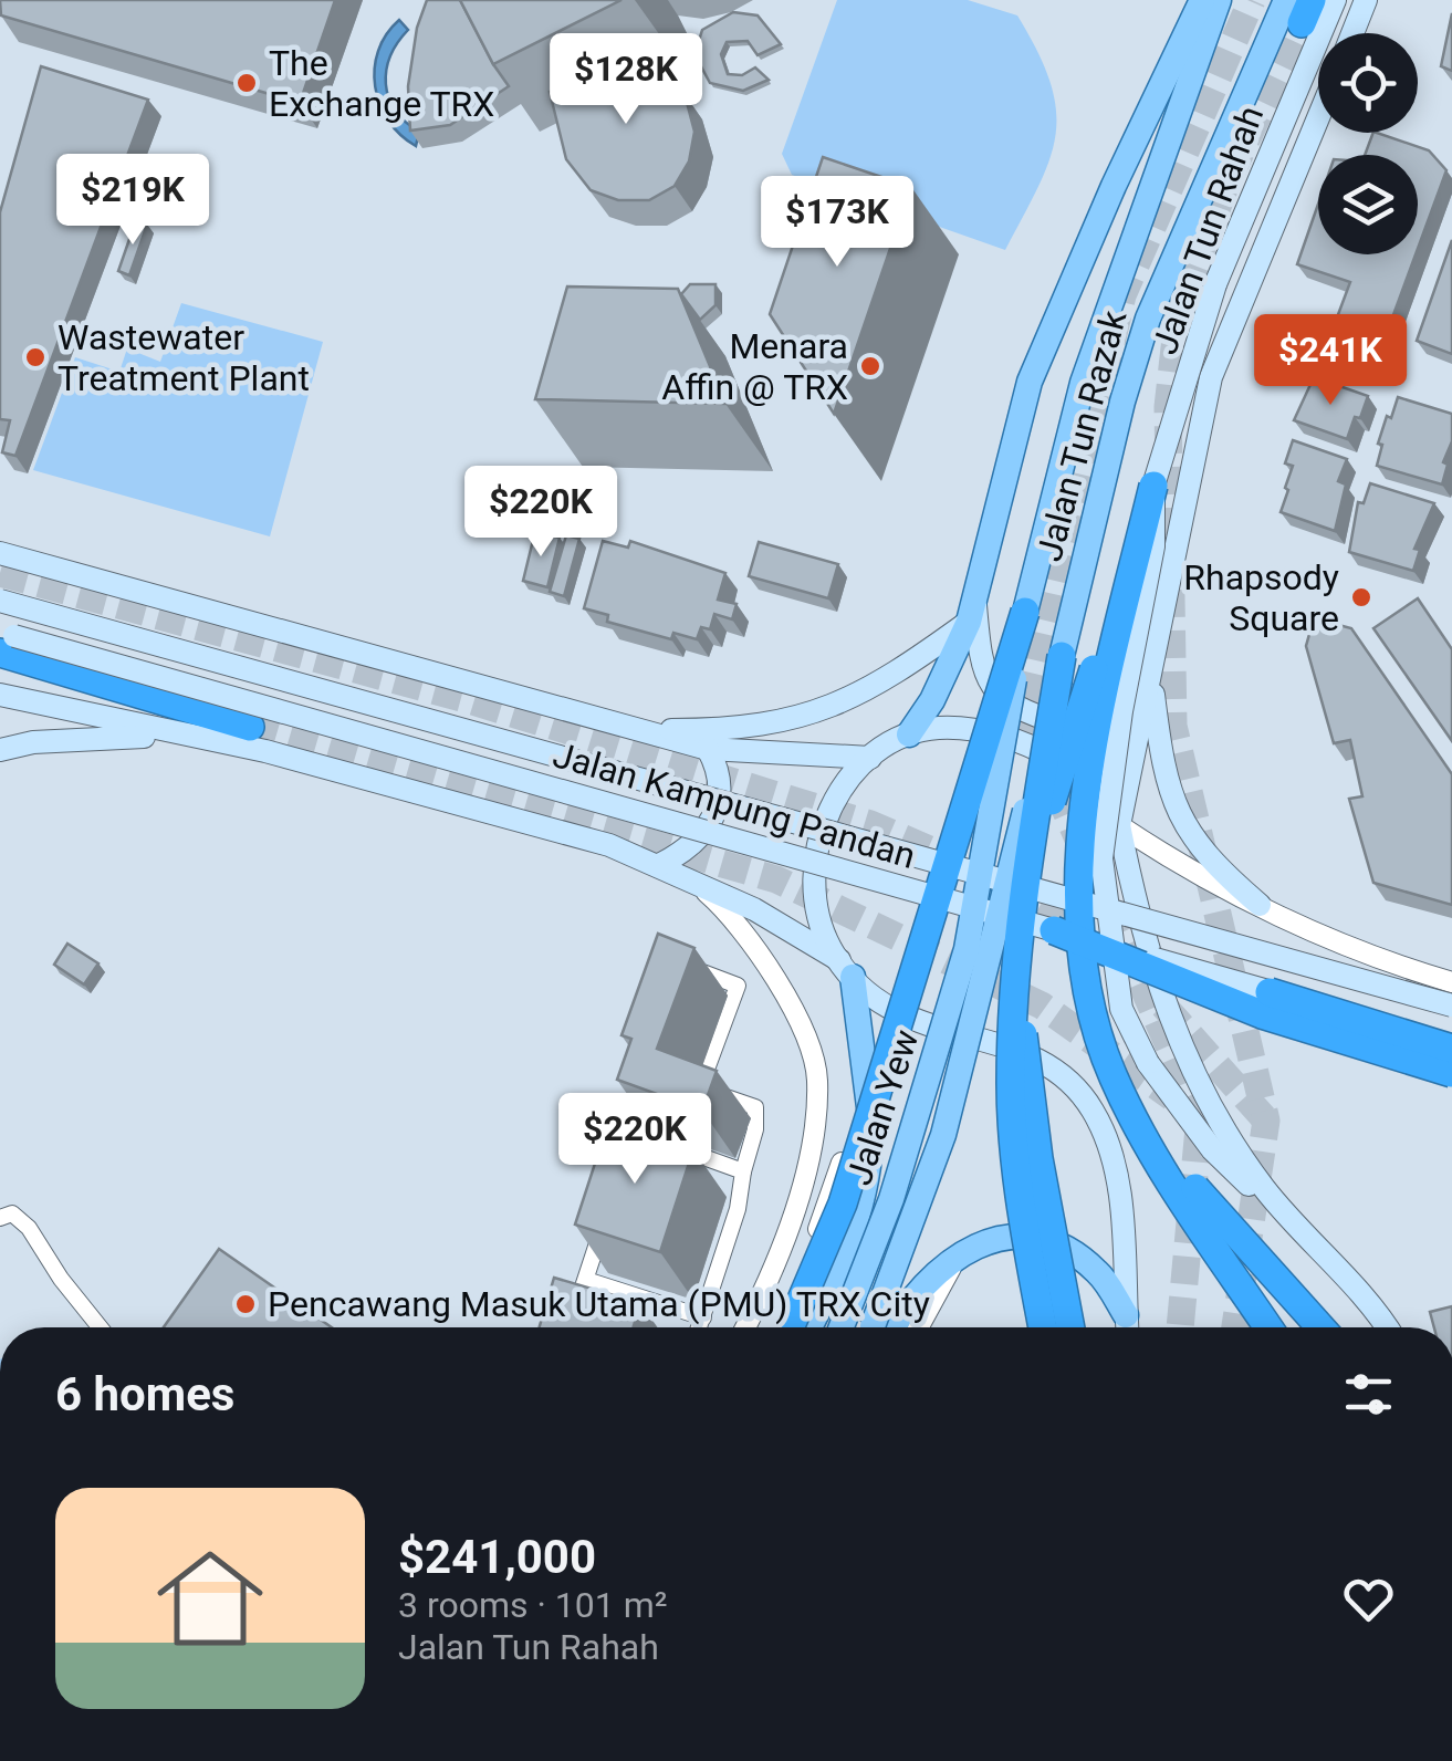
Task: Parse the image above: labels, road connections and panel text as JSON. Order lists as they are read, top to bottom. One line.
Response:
{"streets":{"main road":["Jalan Tun Rahah","Jalan Tun Razak","Jalan Kampung Pandan","Jalan Yew"]},"crossings":[["Jalan Tun Razak","Jalan Yew"]],"places":["The Exchange TRX","Wastewater Treatment Plant","Menara Affin @ TRX","Rhapsody Square","Pencawang Masuk Utama (PMU) TRX City"],"page":{"price":["$128K","$219K","$173K","$241K","$220K","$220K"],"heading":"6 homes","list":[{"name":"$241,000","note":"3 rooms · 101 m² · Jalan Tun Rahah"}]}}
